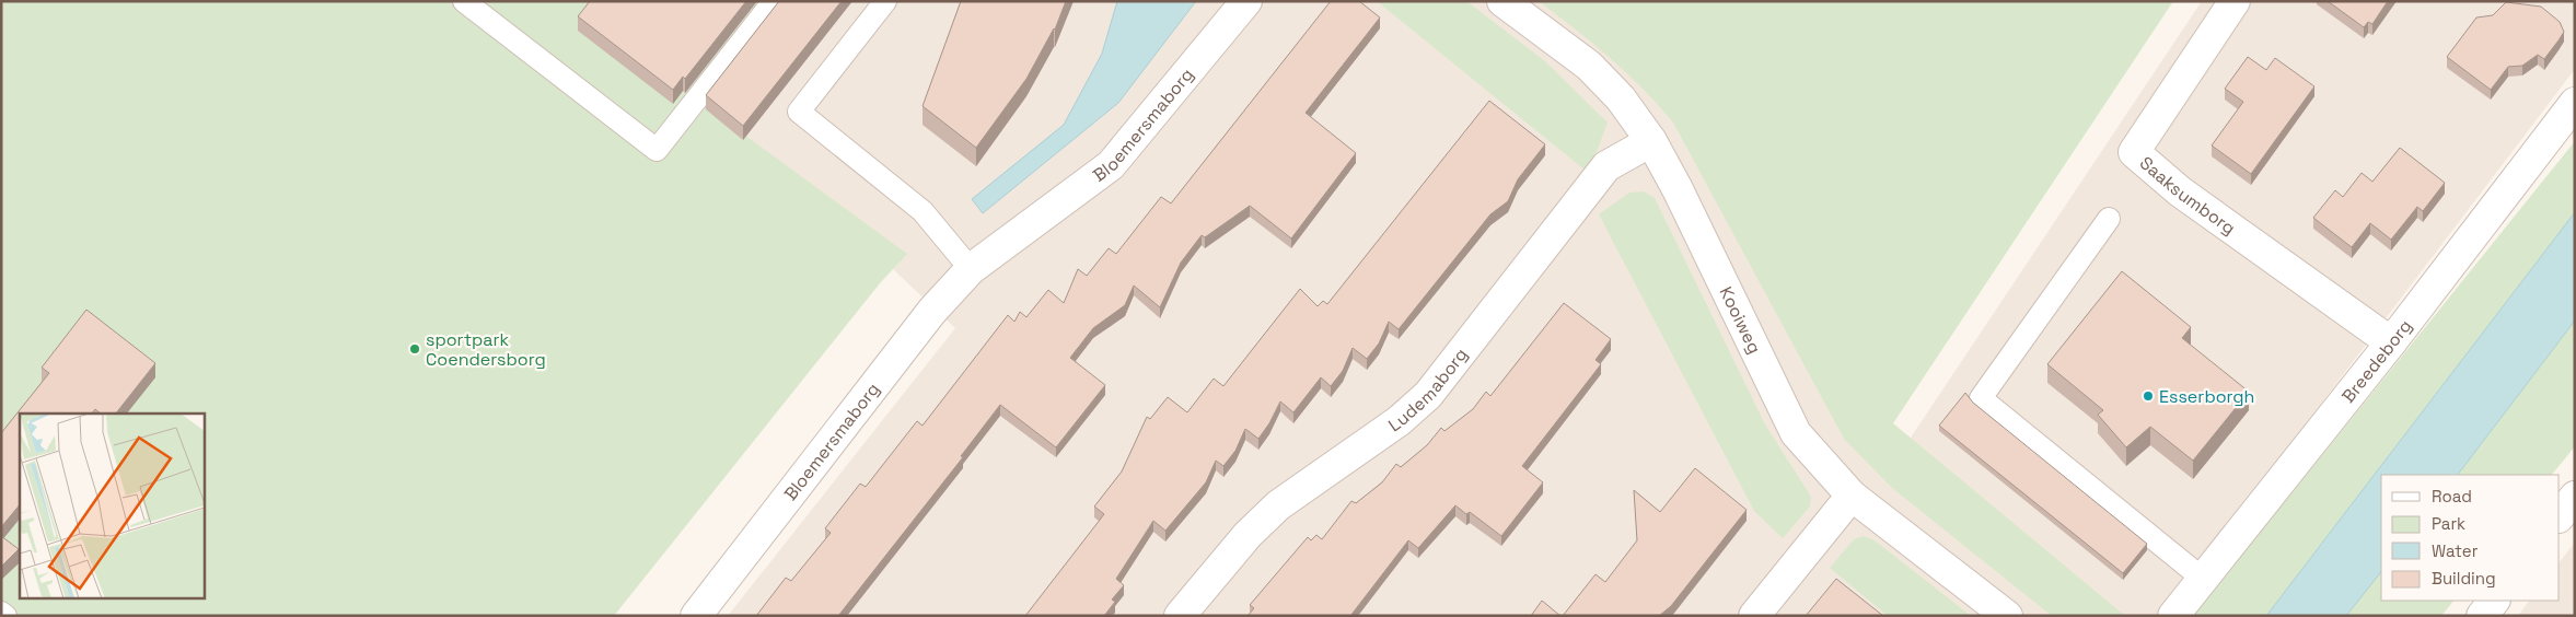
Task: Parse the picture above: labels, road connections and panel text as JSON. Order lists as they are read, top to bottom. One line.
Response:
{"streets":{"street":["Bloemersmaborg","Saaksumborg","Kooiweg","Breedeborg","Ludemaborg"]},"crossings":[["Saaksumborg","Breedeborg"],["Kooiweg","Ludemaborg"]],"places":["sportpark Coendersborg","Esserborgh"],"legend":["Road","Park","Water","Building"]}
